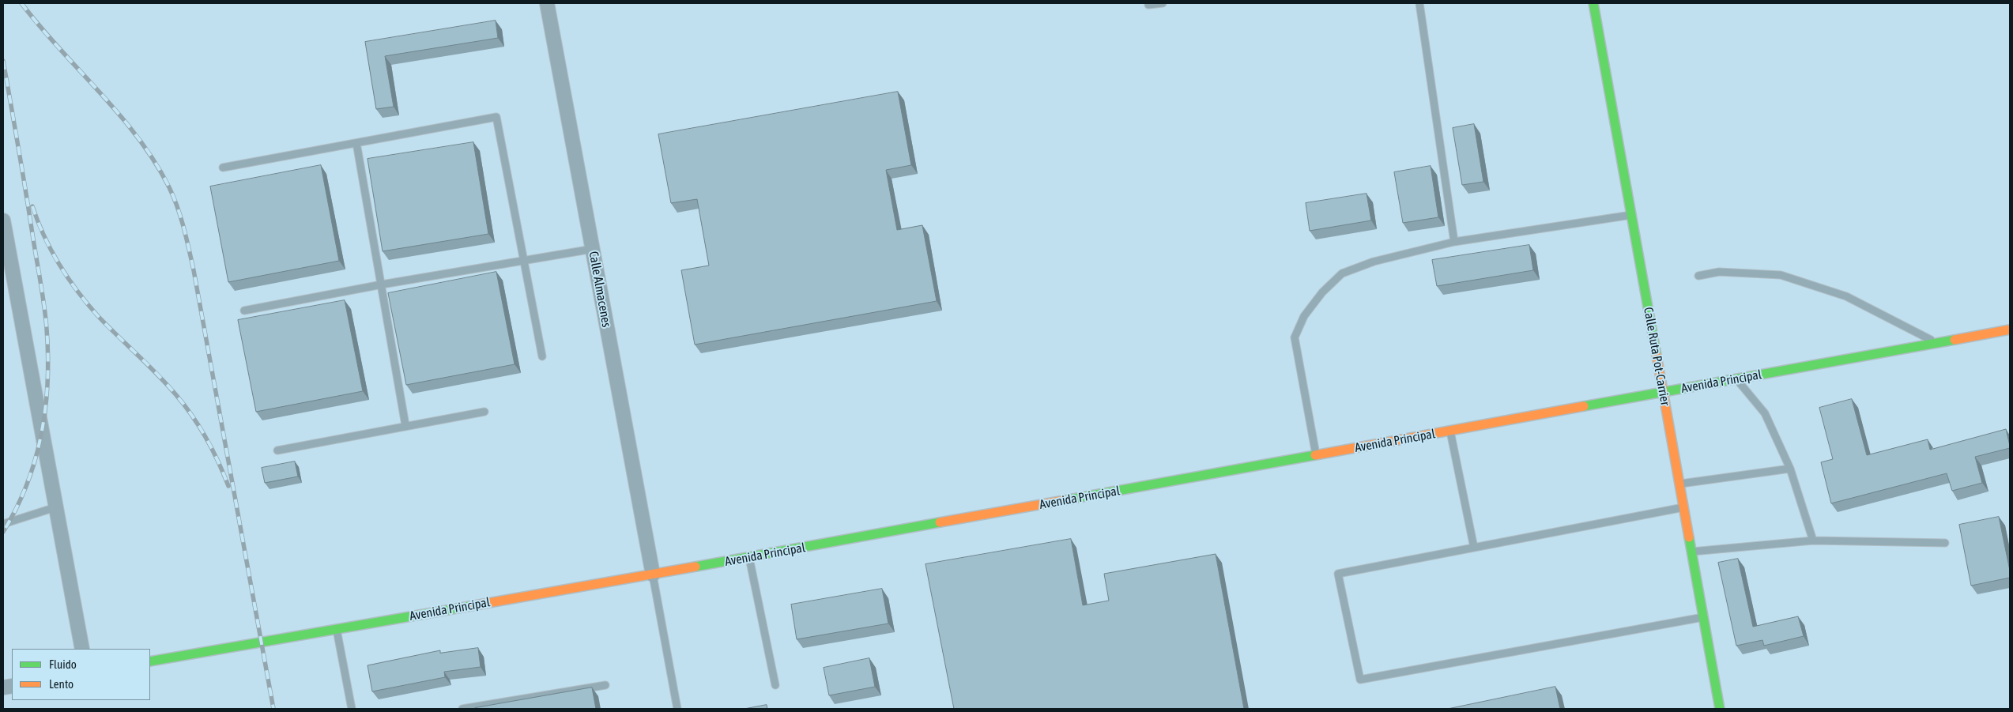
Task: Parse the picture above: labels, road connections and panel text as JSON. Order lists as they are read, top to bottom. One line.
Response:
{"streets":{"street":["Calle Almacenes","Calle Ruta Pot-Carrier","Avenida Principal"]},"crossings":[["Calle Almacenes","Avenida Principal"],["Calle Ruta Pot-Carrier","Avenida Principal"]],"legend":["Fluido","Lento"]}
